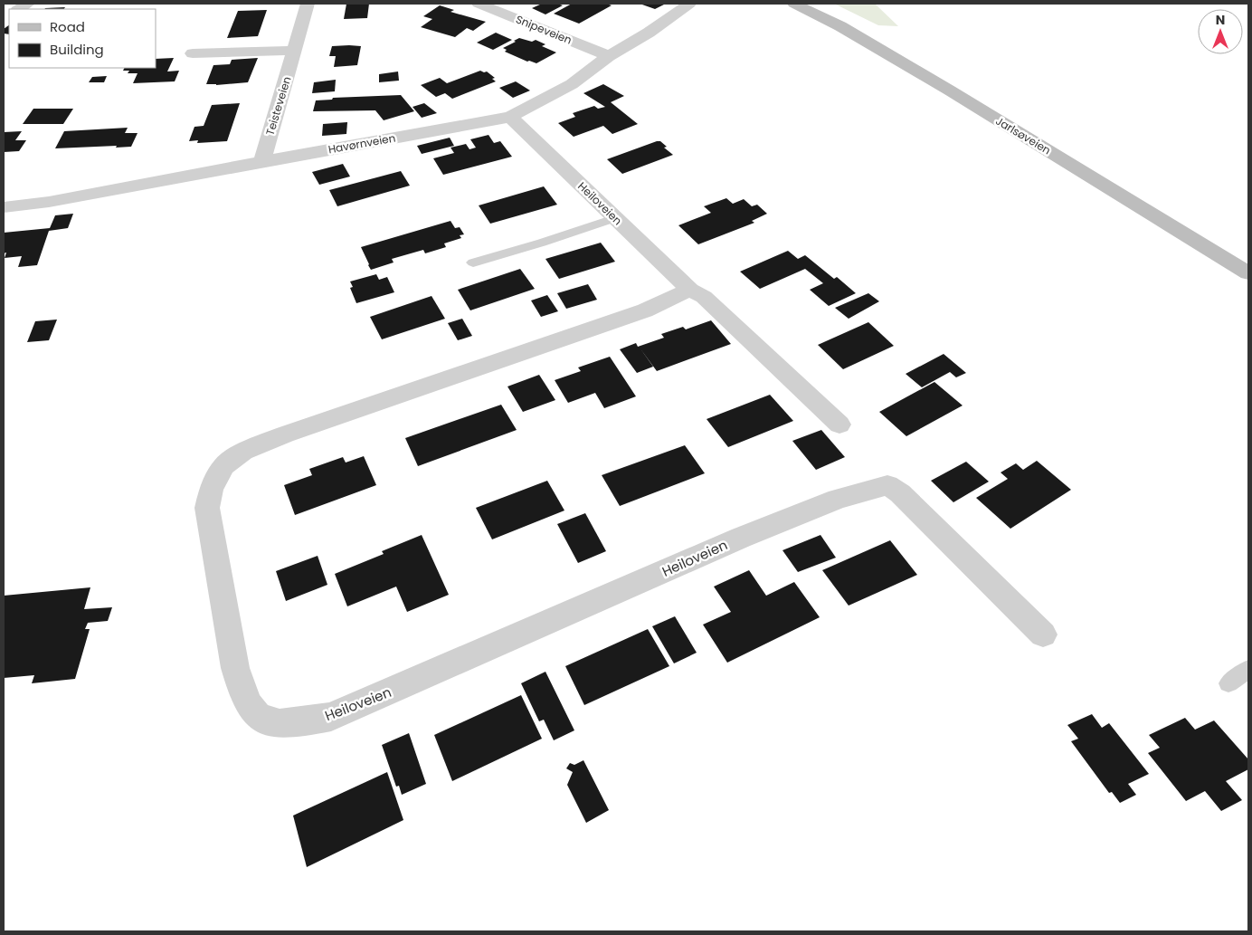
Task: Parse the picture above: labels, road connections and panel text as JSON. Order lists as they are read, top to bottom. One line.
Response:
{"streets":{"street":["Snipeveien","Teisteveien","Jarlsøveien","Havørnveien","Heiloveien"]},"crossings":[["Snipeveien","Havørnveien"],["Teisteveien","Havørnveien"],["Havørnveien","Heiloveien"]],"legend":["Road","Building"],"north":"top"}
